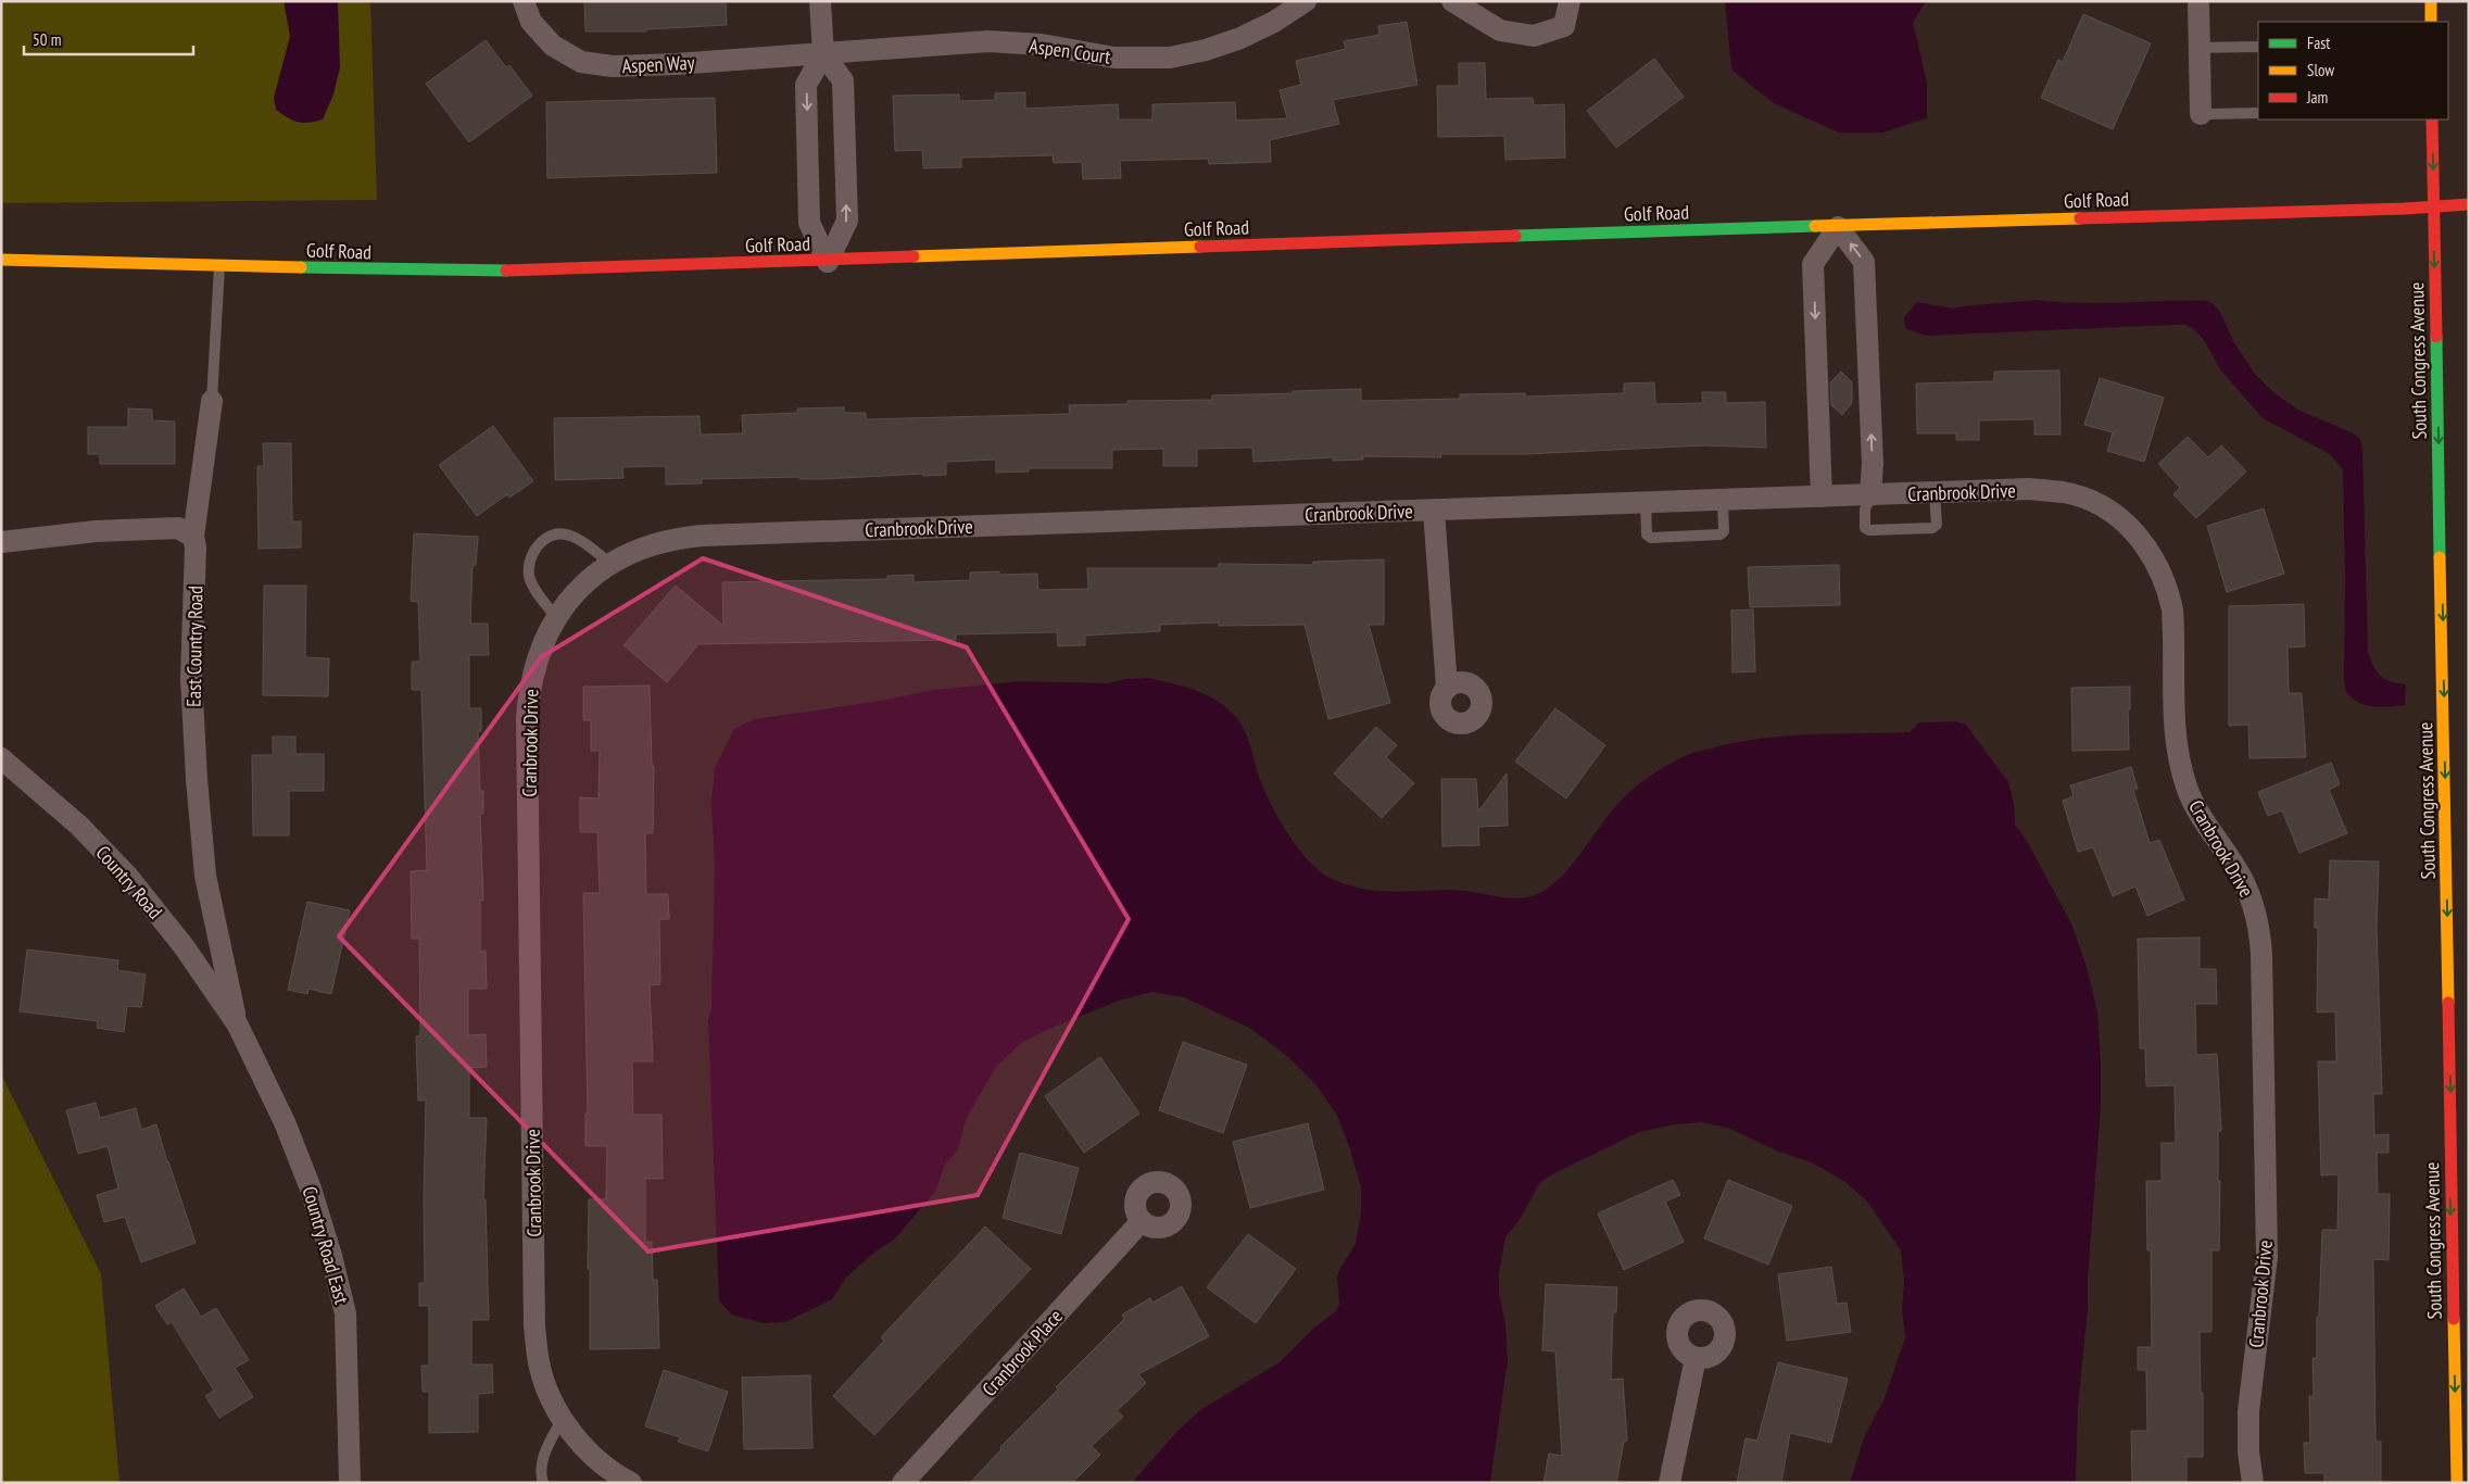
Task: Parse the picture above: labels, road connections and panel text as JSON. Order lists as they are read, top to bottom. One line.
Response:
{"streets":{"street":["Aspen Court","Aspen Way","Golf Road","South Congress Avenue","Cranbrook Drive","East Country Road","Country Road","Country Road East","Cranbrook Place"]},"crossings":[["Aspen Court","Aspen Way"],["Golf Road","South Congress Avenue"],["Golf Road","East Country Road"],["East Country Road","Country Road"],["East Country Road","Country Road East"],["Country Road","Country Road East"]],"one_way":["South Congress Avenue"],"legend":["Fast","Slow","Jam"],"scale_bar":"50 m"}
